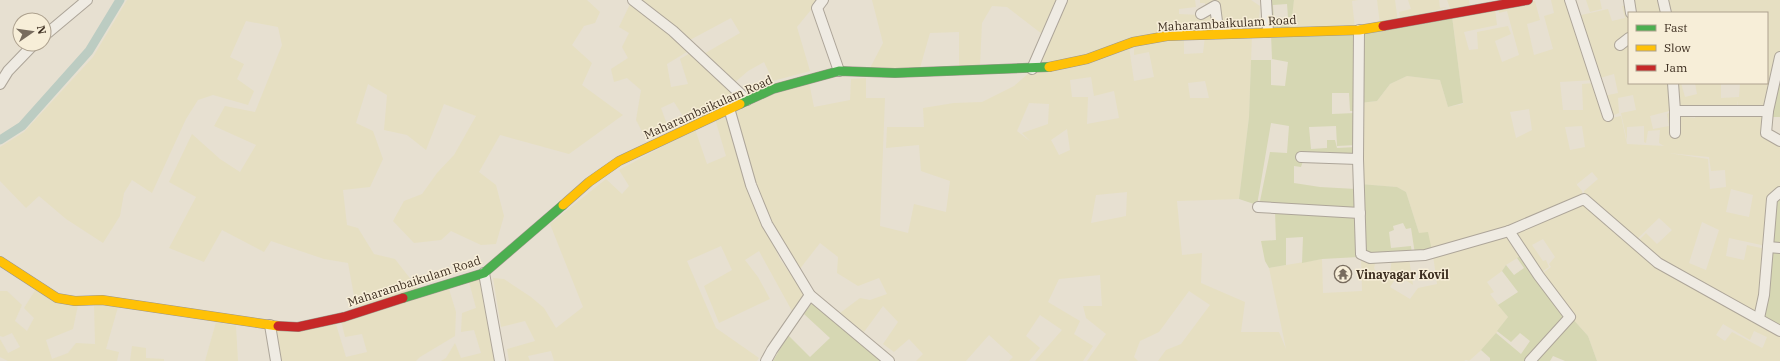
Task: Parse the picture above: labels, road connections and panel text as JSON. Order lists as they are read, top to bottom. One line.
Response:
{"streets":{"street":["Maharambaikulam Road"]},"places":{"temple":["Vinayagar Kovil"]},"legend":["Fast","Slow","Jam"],"north":"right"}
